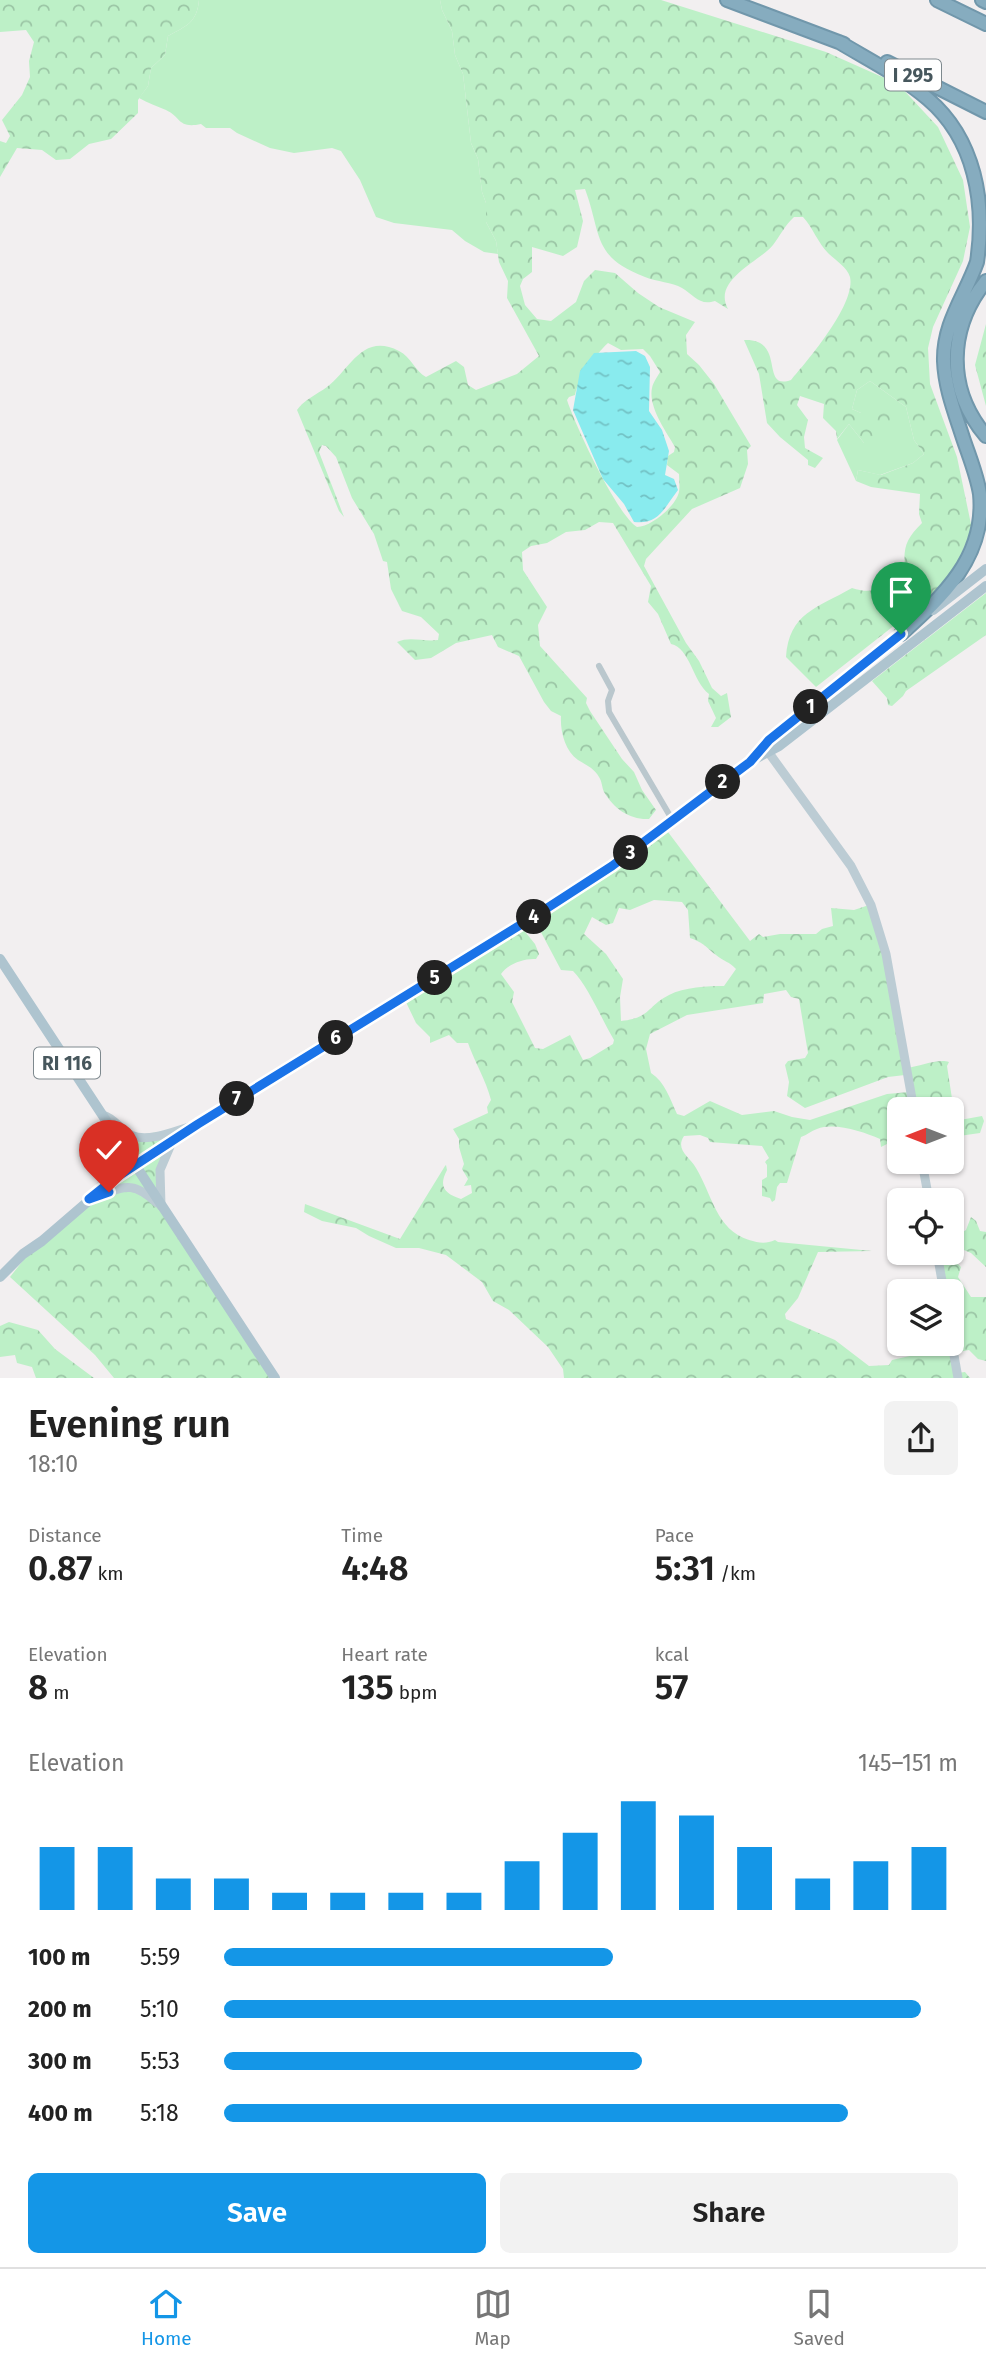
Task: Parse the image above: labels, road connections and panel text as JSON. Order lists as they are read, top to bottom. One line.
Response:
{"streets":{"highway":["I 295"],"main road":["RI 116"]},"north":"left","page":{"pins":["1","2","3","4","5","6","7"],"heading":["Evening run","18:10"],"stats":[["Distance","0.87 km"],["Time","4:48"],["Pace","5:31 /km"],["Elevation","8 m"],["Heart rate","135 bpm"],["kcal","57"]],"chart":["Elevation","145–151 m"],"list":[{"name":"100 m","note":"5:59"},{"name":"200 m","note":"5:10"},{"name":"300 m","note":"5:53"},{"name":"400 m","note":"5:18"}],"buttons":["Save","Share"],"tabs":["Home","Map","Saved"]}}
